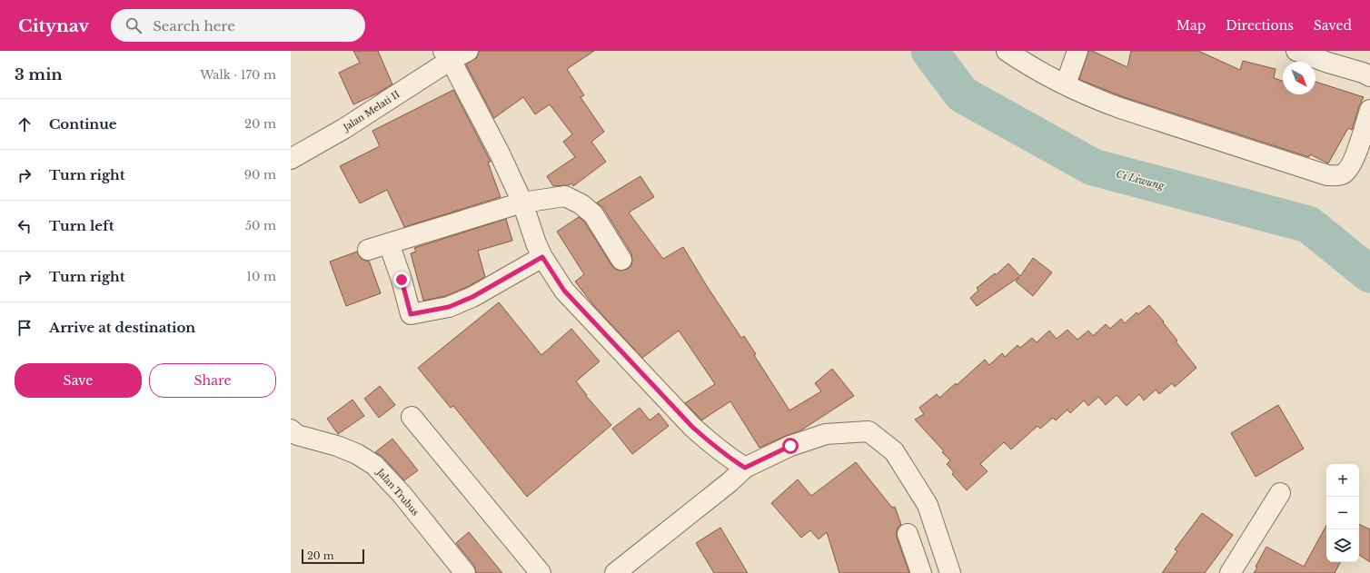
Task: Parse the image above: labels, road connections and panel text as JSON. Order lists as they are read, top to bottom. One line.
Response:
{"streets":{"street":["Jalan Melati II","Jalan Trubus"]},"water":["Ci Liwung"],"scale_bar":"20 m","north":"bottom right","page":{"header":"Citynav","search":"Search here","nav":["Map","Directions","Saved"],"heading":["3 min","Walk · 170 m"],"list":[["Continue","20 m"],["Turn right","90 m"],["Turn left","50 m"],["Turn right","10 m"],"Arrive at destination"],"buttons":["Save","Share"],"map_buttons":["+","−"],"scale":"20 m"}}
